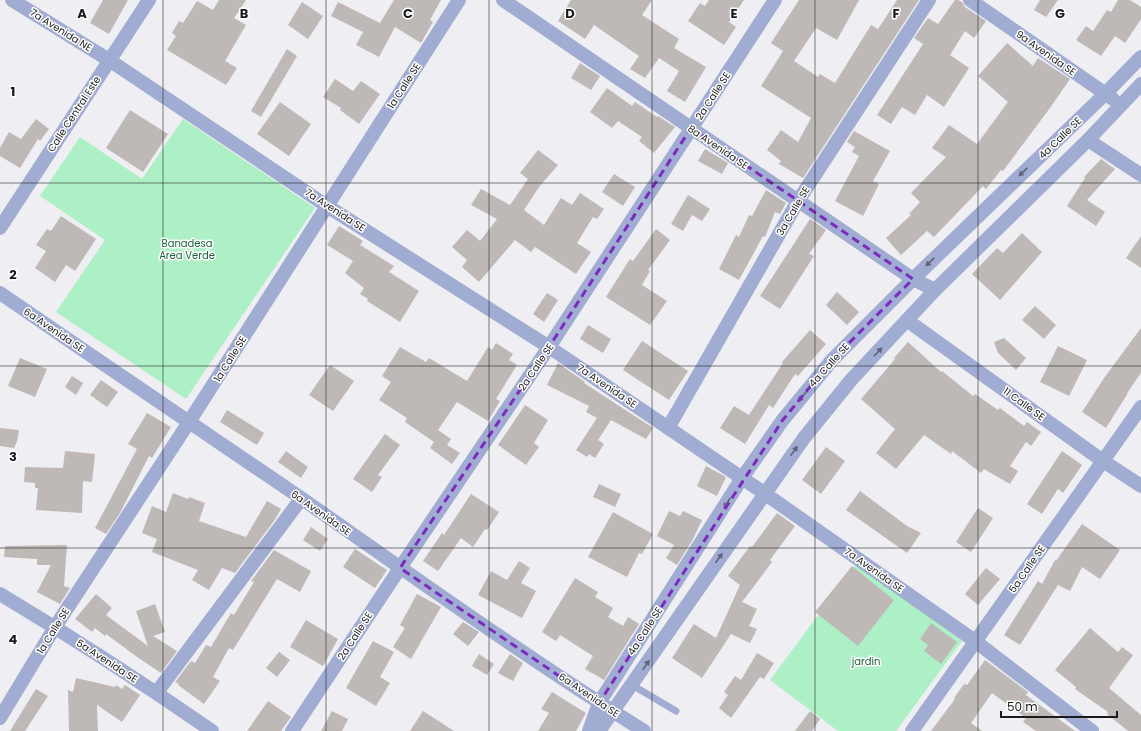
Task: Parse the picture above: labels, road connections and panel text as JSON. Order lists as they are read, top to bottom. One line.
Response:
{"streets":{"street":["7a Avenida NE","9a Avenida SE","1a Calle SE","2a Calle SE","Calle Central Este","4a Calle SE","8a Avenida SE","7a Avenida SE","3a Calle SE","6a Avenida SE","11 Calle SE","5a Calle SE","5a Avenida SE"]},"crossings":[["7a Avenida NE","Calle Central Este"],["7a Avenida NE","7a Avenida SE"],["9a Avenida SE","4a Calle SE"],["1a Calle SE","7a Avenida SE"],["1a Calle SE","6a Avenida SE"],["1a Calle SE","5a Avenida SE"],["2a Calle SE","8a Avenida SE"],["2a Calle SE","7a Avenida SE"],["2a Calle SE","6a Avenida SE"],["Calle Central Este","7a Avenida SE"],["4a Calle SE","8a Avenida SE"],["4a Calle SE","7a Avenida SE"],["4a Calle SE","6a Avenida SE"],["4a Calle SE","11 Calle SE"],["8a Avenida SE","3a Calle SE"],["7a Avenida SE","3a Calle SE"],["7a Avenida SE","5a Calle SE"],["11 Calle SE","5a Calle SE"]],"parks":["Banadesa Area Verde","jardin"],"scale_bar":"50 m","grid":{"columns":["A","B","C","D","E","F","G"],"rows":["1","2","3","4"]}}
